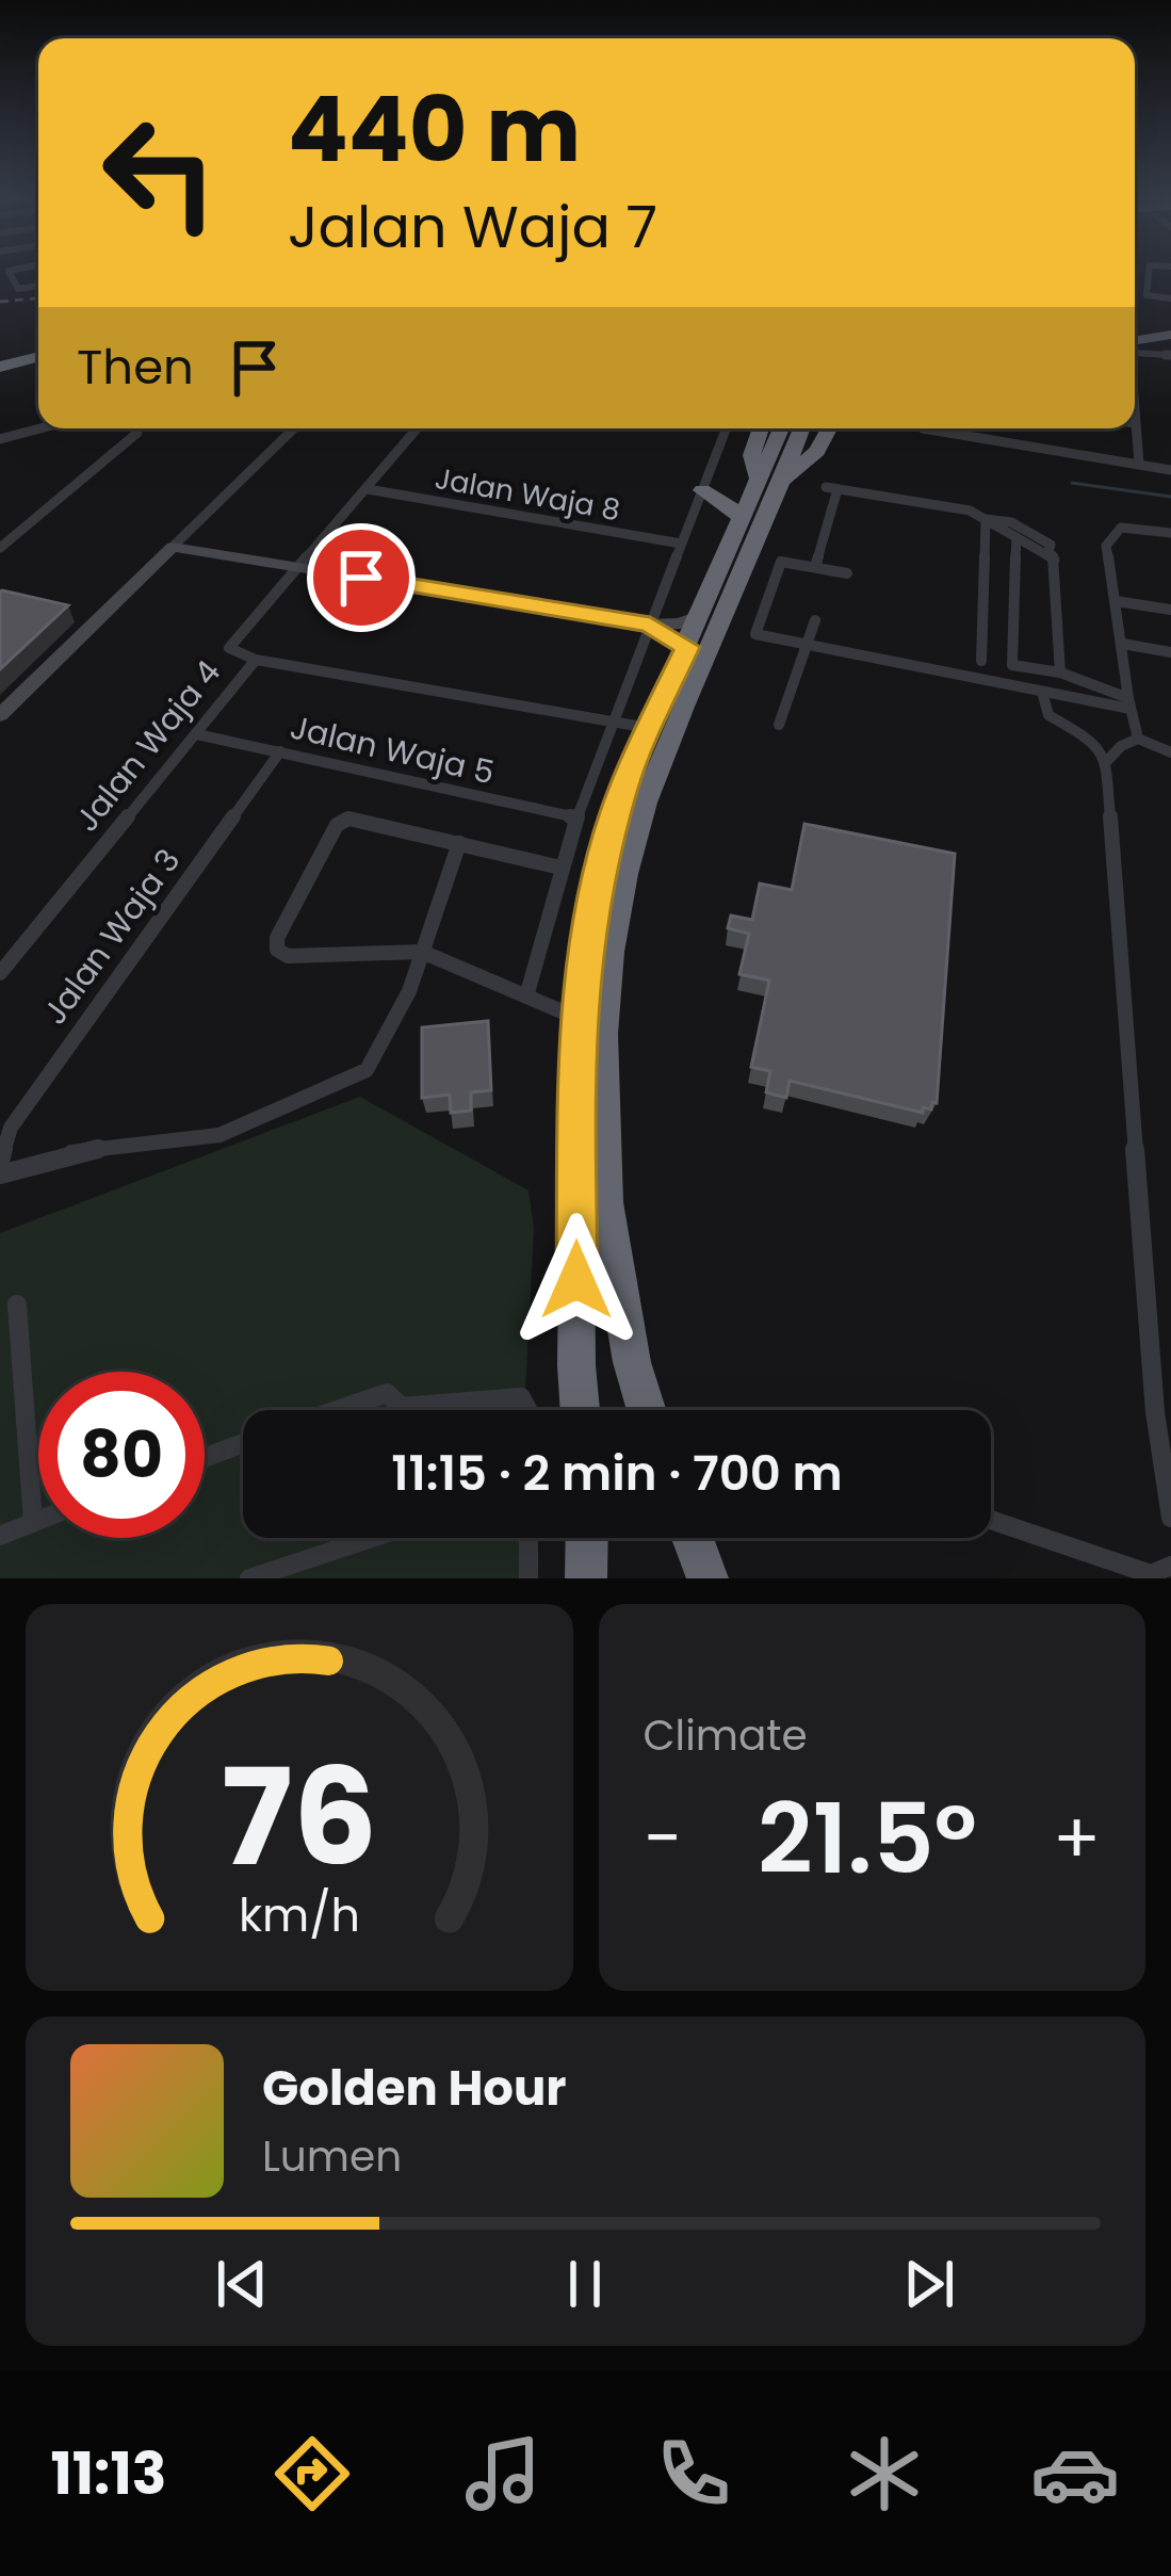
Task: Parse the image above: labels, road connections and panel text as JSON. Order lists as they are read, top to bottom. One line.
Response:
{"streets":{"street":["Jalan Waja 8","Jalan Waja 4","Jalan Waja 5","Jalan Waja 3"]},"crossings":[["Jalan Waja 4","Jalan Waja 5"],["Jalan Waja 5","Jalan Waja 3"]],"page":{"turn":["440 m","Jalan Waja 7"],"then":"Then","limit":"80","trip":"11:15 · 2 min · 700 m","tile":"Climate","heat":["−","21.5°","+"],"song":["Golden Hour","Lumen"],"tabs":"11:13","gauge":["76","km/h"]}}
